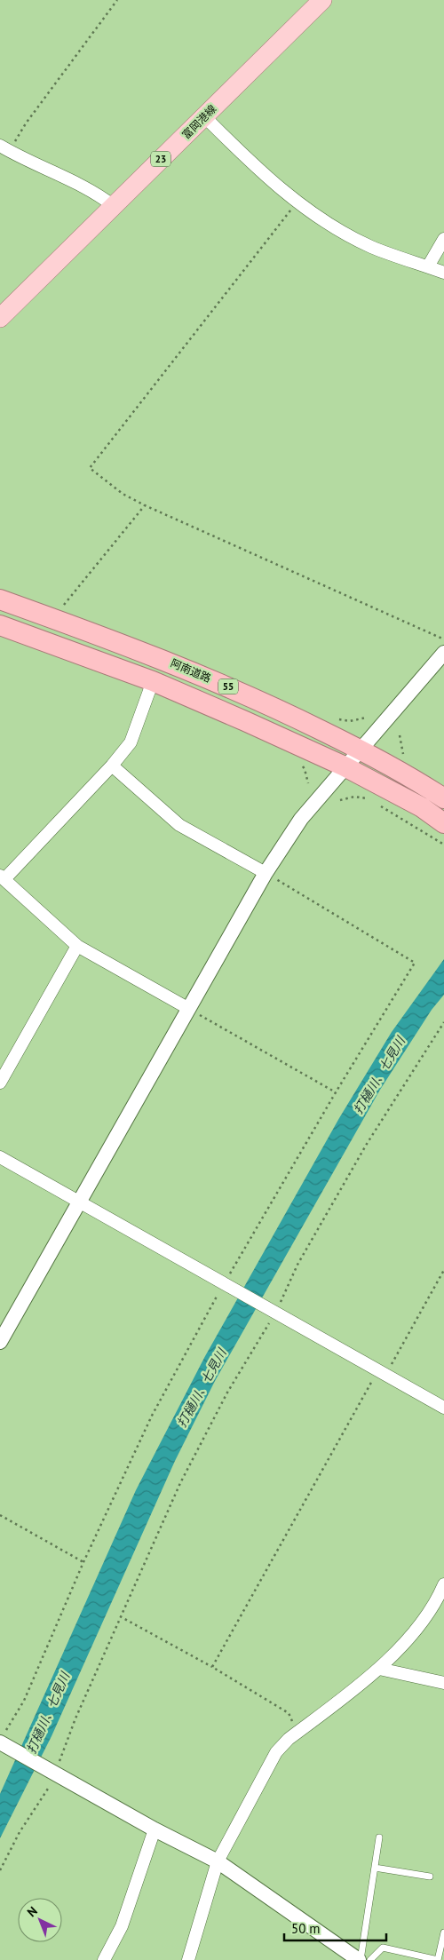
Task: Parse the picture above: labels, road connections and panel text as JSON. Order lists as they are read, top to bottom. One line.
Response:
{"streets":{"highway":["阿南道路","55"],"main road":["富岡港線","23"]},"water":["打樋川、七見川"],"scale_bar":"50 m","north":"top left"}
